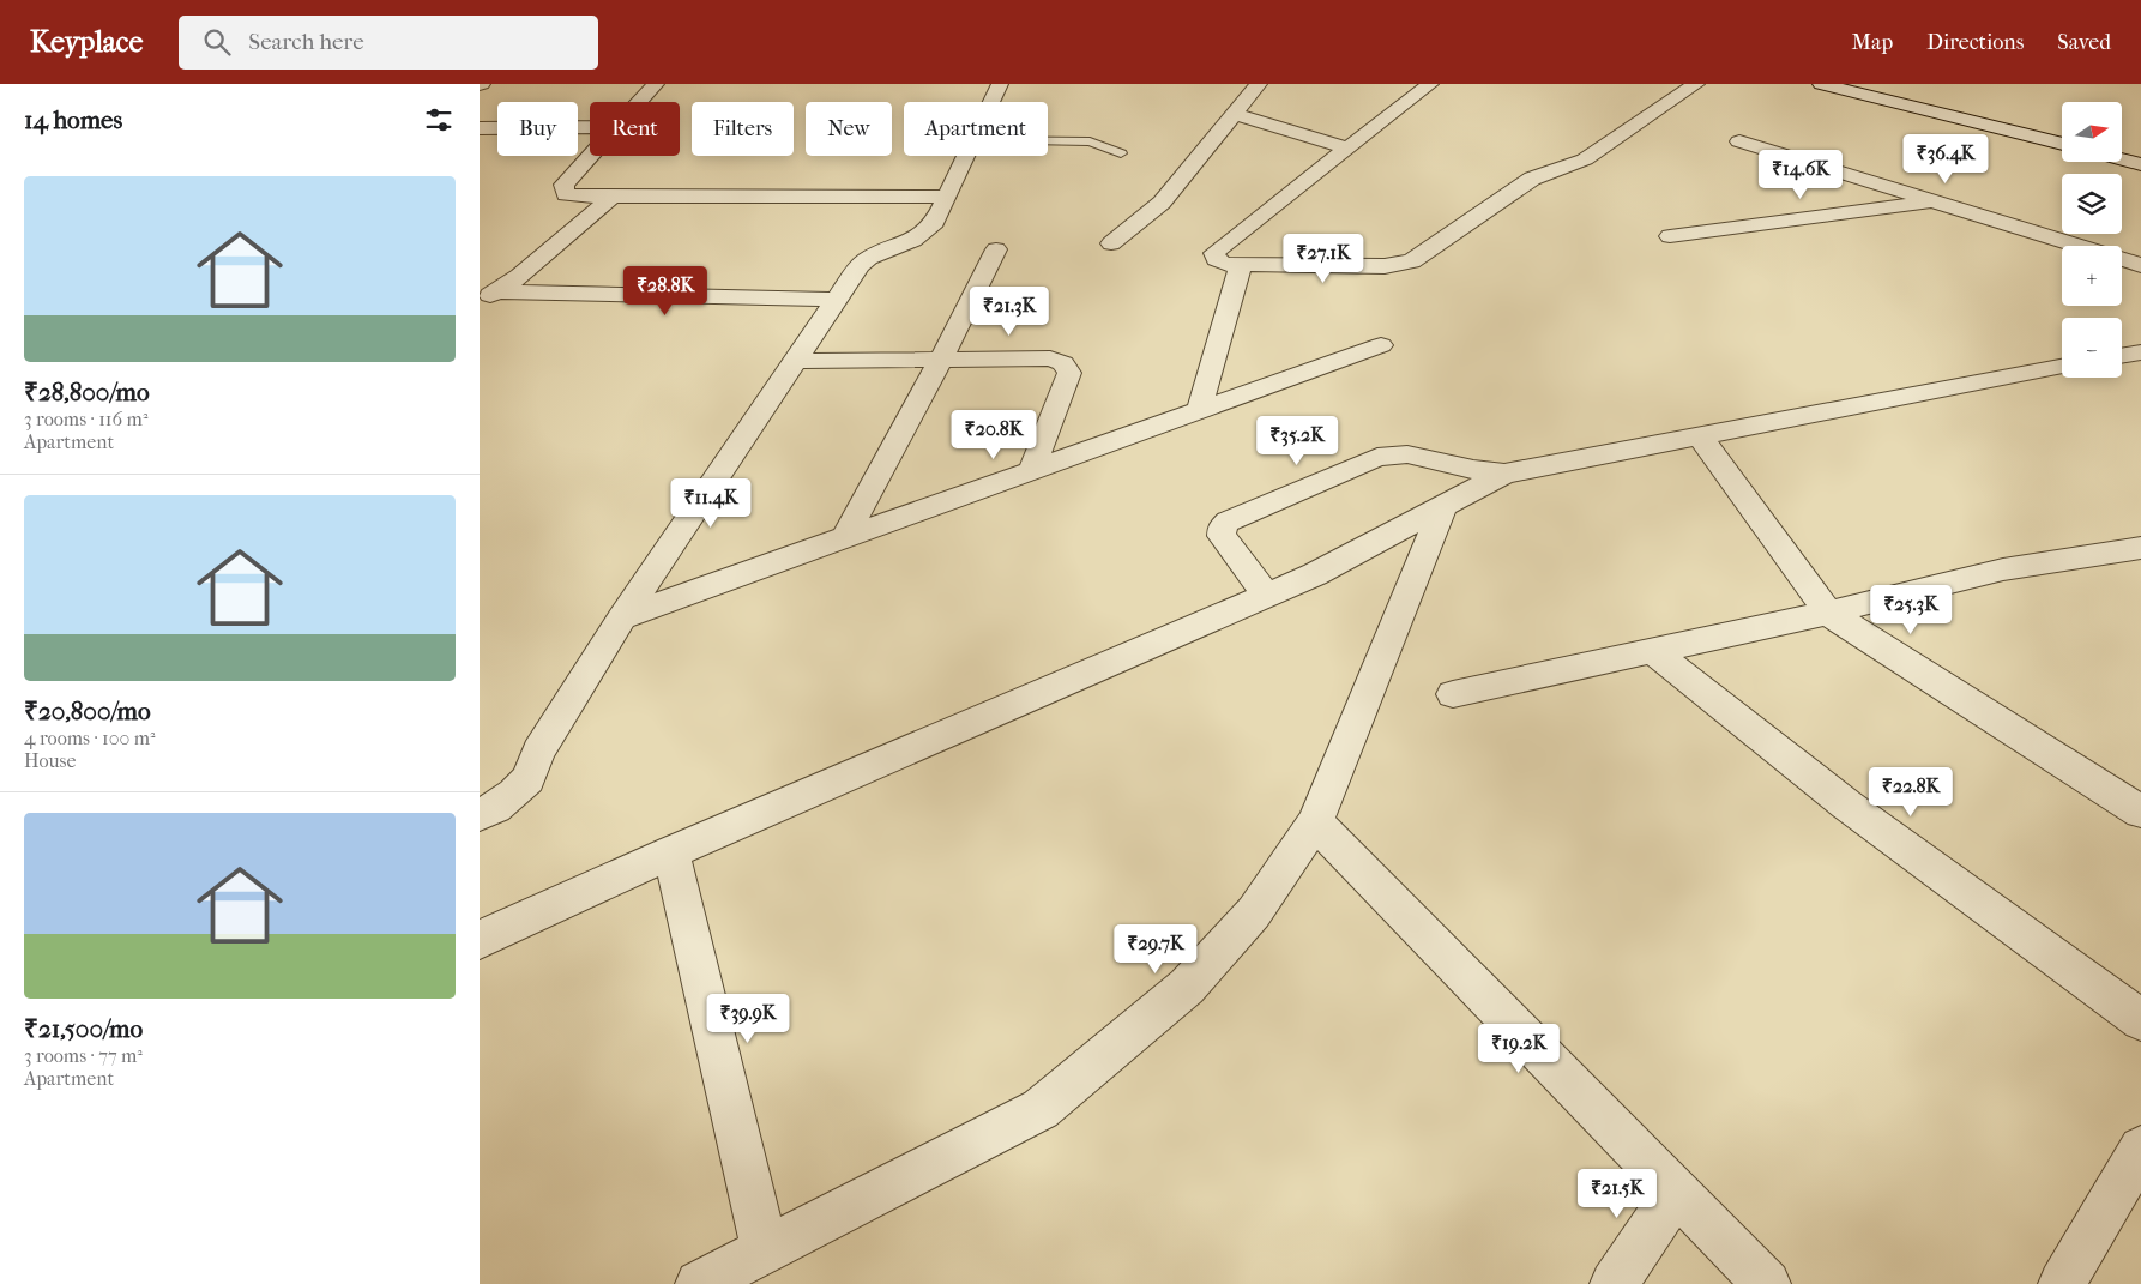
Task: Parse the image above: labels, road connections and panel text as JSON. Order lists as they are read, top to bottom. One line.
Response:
{"north":"right","page":{"header":"Keyplace","search":"Search here","nav":["Map","Directions","Saved"],"heading":"14 homes","map_buttons":["+","−"],"chip":["Buy","Rent","Filters","New","Apartment"],"price":["₹36.4K","₹14.6K","₹27.1K","₹28.8K","₹21.3K","₹20.8K","₹35.2K","₹11.4K","₹25.3K","₹22.8K","₹29.7K","₹39.9K","₹19.2K","₹21.5K"],"list":[{"name":"₹28,800/mo","note":"3 rooms · 116 m² · Apartment"},{"name":"₹20,800/mo","note":"4 rooms · 100 m² · House"},{"name":"₹21,500/mo","note":"3 rooms · 77 m² · Apartment"}]}}
